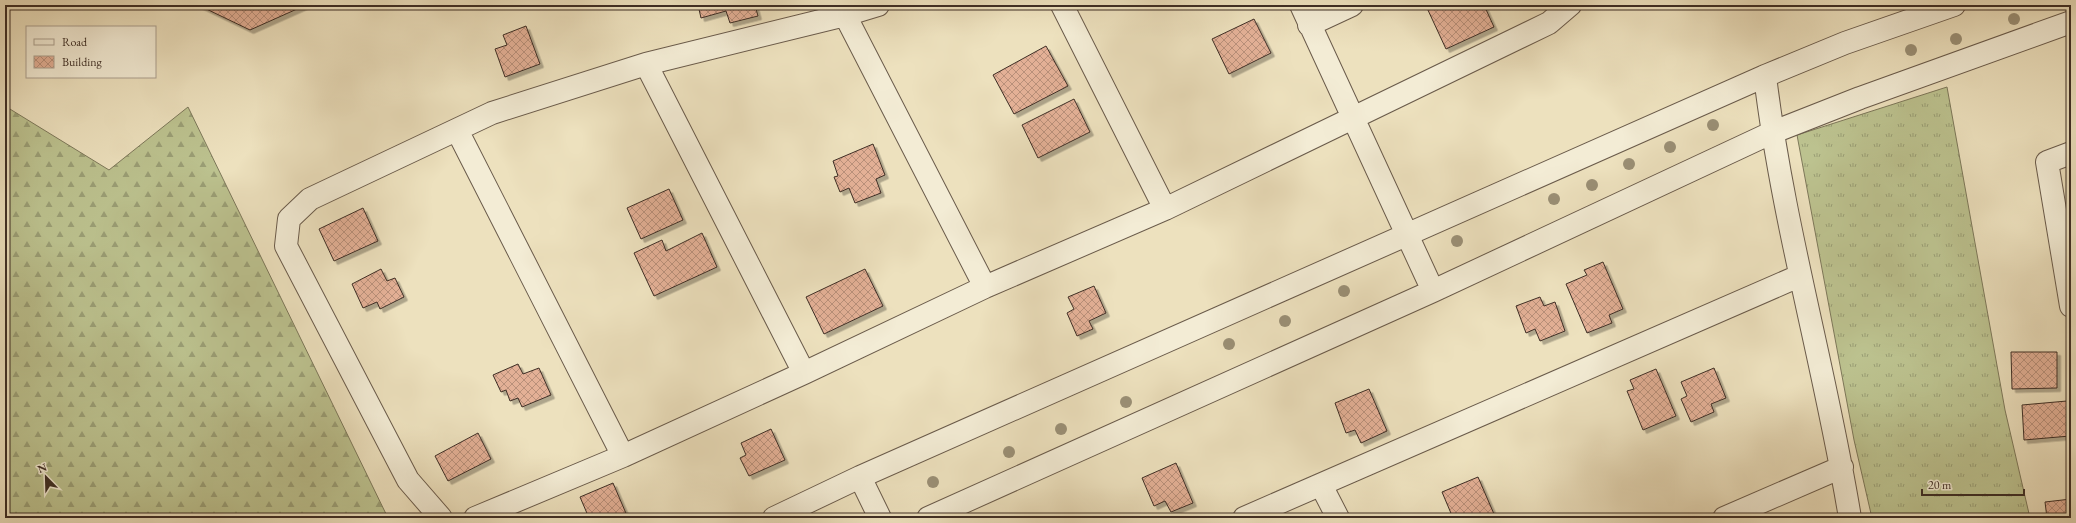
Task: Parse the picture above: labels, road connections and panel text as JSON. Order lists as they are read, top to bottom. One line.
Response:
{"legend":["Road","Building"],"scale_bar":"20 m","north":"top left"}
